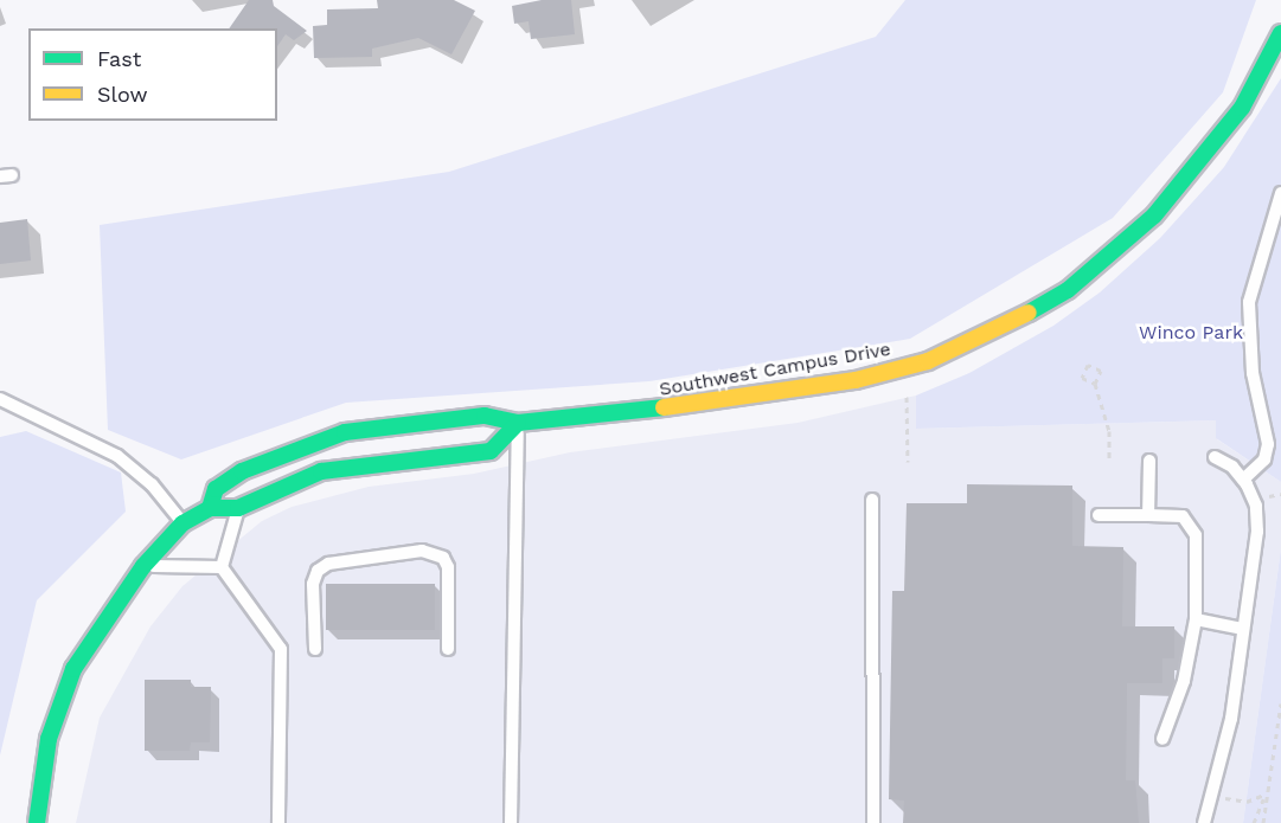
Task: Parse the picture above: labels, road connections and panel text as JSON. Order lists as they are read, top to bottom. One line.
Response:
{"streets":{"main road":["Southwest Campus Drive"]},"parks":["Winco Park"],"legend":["Fast","Slow"]}
